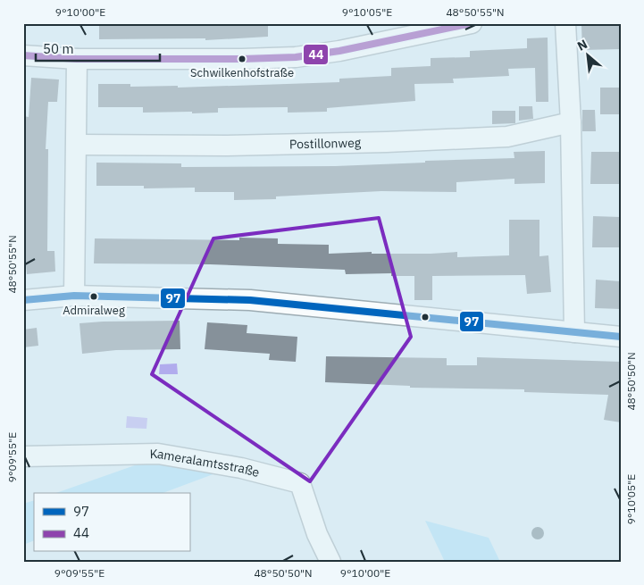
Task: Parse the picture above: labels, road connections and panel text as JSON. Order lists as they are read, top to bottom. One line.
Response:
{"streets":{"street":["Postillonweg","Kameralamtsstraße"]},"places":["Schwilkenhofstraße","Admiralweg"],"lines":["transit line 44","transit line 97"],"legend":["97","44"],"scale_bar":"50 m","north":"top left","coordinates":["9°10'00\"E","9°10'05\"E","48°50'55\"N","48°50'50\"N","9°09'55\"E"]}
